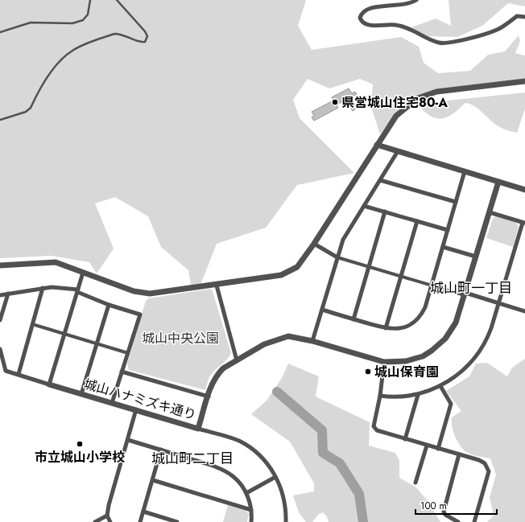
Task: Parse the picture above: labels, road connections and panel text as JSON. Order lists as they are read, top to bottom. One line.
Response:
{"streets":{"street":["城山ハナミズキ通り"]},"districts":["城山町一丁目","城山町二丁目"],"parks":["城山中央公園"],"places":["県営城山住宅80-A","城山保育園","市立城山小学校"],"scale_bar":"100 m"}
